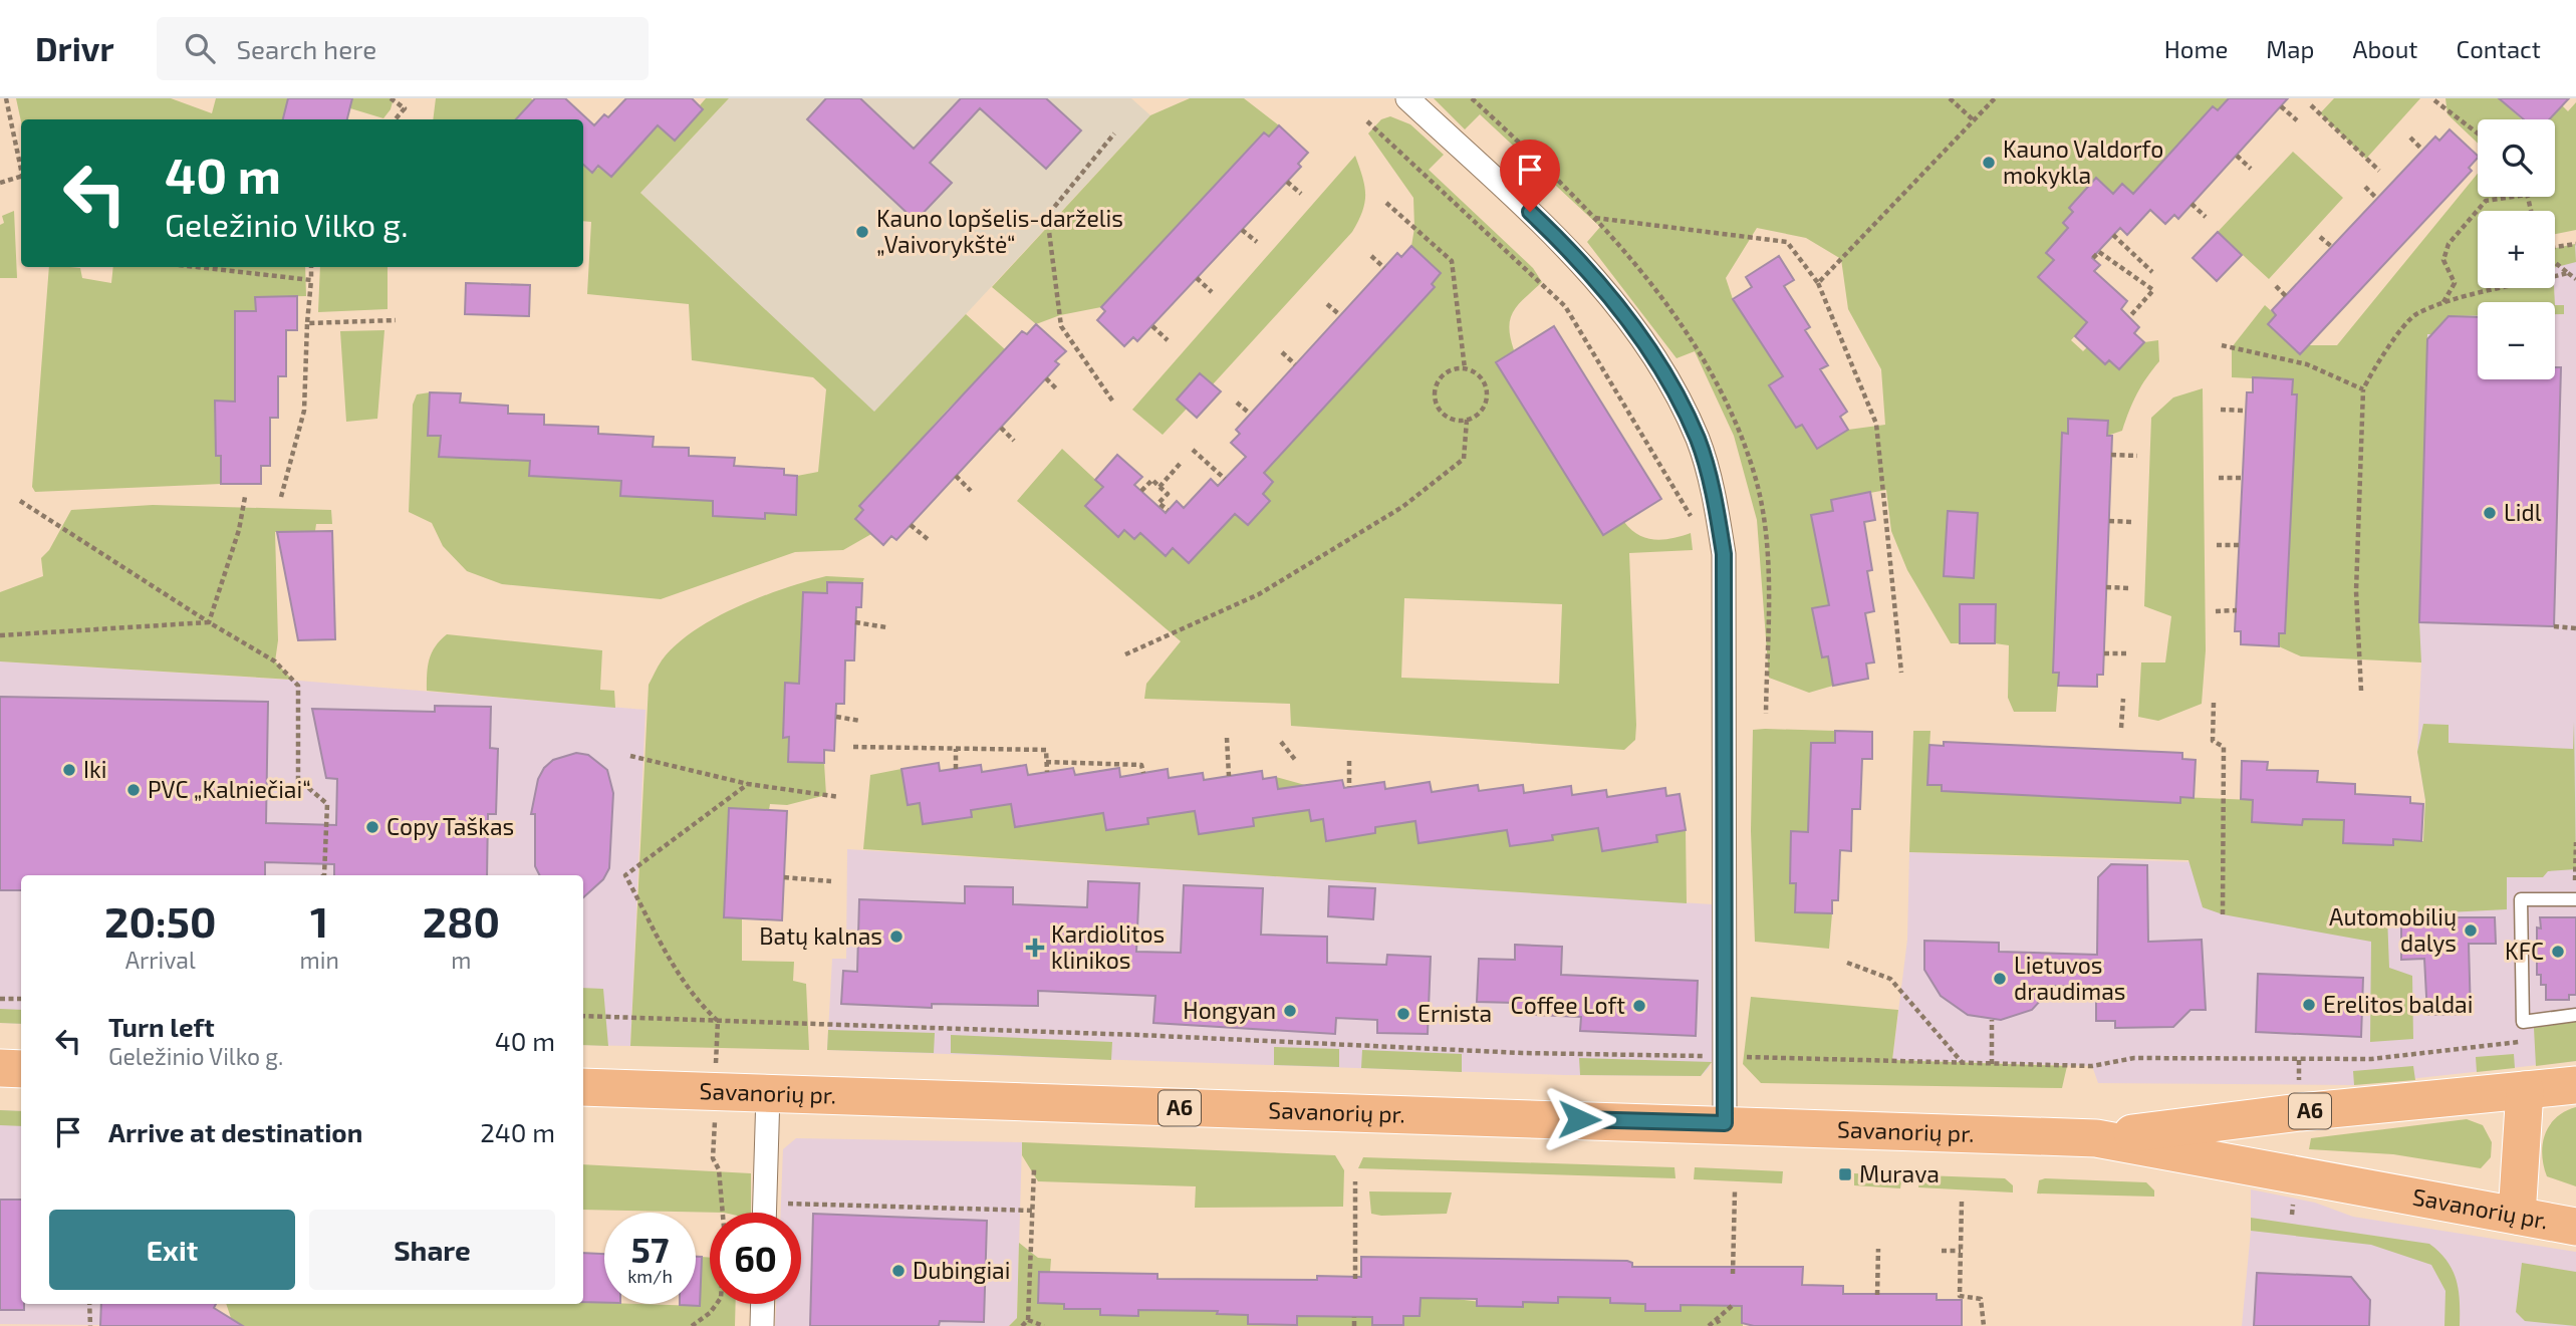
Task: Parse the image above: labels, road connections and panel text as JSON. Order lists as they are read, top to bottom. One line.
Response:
{"streets":{"main road":["Savanorių pr.","A6"]},"places":{"other":["Kauno Valdorfo mokykla","Kauno lopšelis-darželis „Vaivorykštė“","Lidl","Iki","PVC „Kalniečiai“","Copy Taškas","Automobilių dalys","Batų kalnas","KFC","Lietuvos draudimas","Erelitos baldai","Coffee Loft","Hongyan","Ernista","Dubingiai"],"health":["Kardiolitos klinikos"],"transit":["Murava"]},"page":{"header":"Drivr","search":"Search here","nav":["Home","Map","About","Contact"],"map_buttons":["+","−"],"turn":["40 m","Geležinio Vilko g."],"eta":["20:50","Arrival","1","min","280","m"],"list":[{"name":"Turn left","note":"Geležinio Vilko g.","value":"40 m"},{"name":"Arrive at destination","value":"240 m"}],"buttons":["Exit","Share"],"speed":"57 km/h","limit":"60"}}
